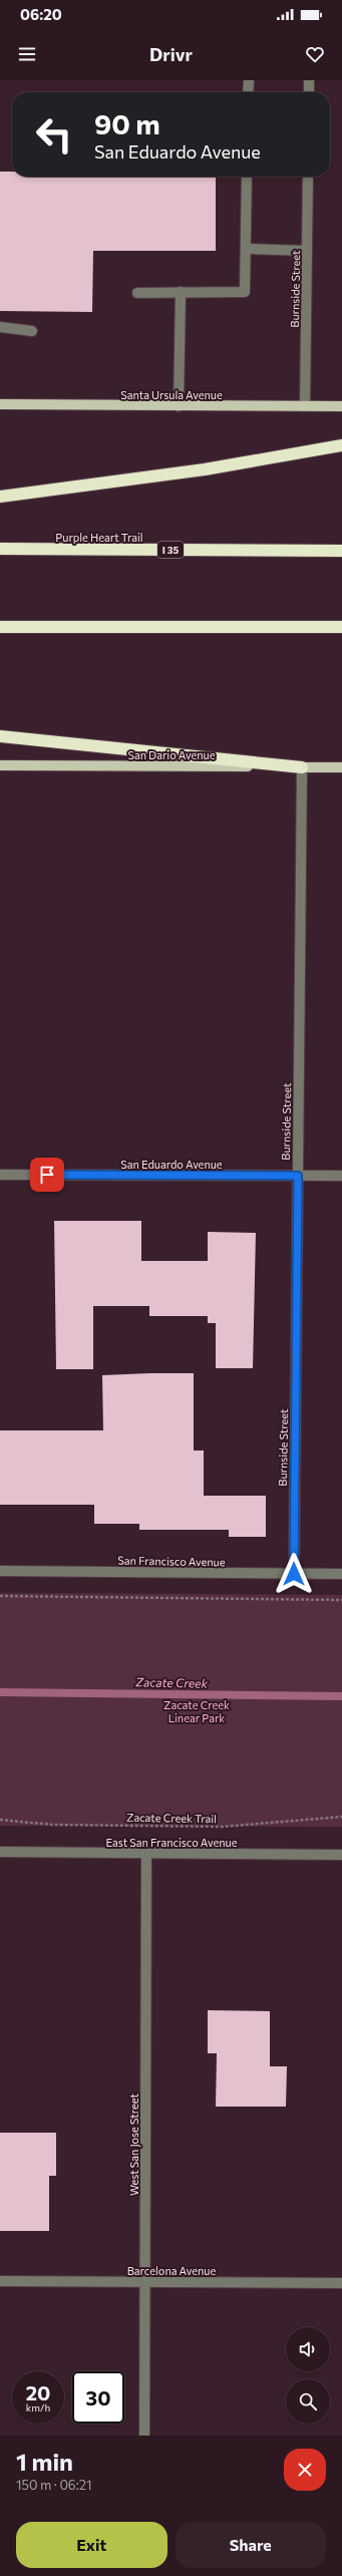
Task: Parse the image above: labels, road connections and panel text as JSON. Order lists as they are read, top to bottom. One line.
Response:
{"streets":{"highway":["Purple Heart Trail","I 35"],"main road":["Santa Ursula Avenue","San Dario Avenue"],"street":["Burnside Street","San Eduardo Avenue","San Francisco Avenue","East San Francisco Avenue","West San Jose Street","Barcelona Avenue"],"path":["Zacate Creek Trail"]},"crossings":[["Burnside Street","Santa Ursula Avenue"],["Burnside Street","San Dario Avenue"],["Burnside Street","San Eduardo Avenue"],["Burnside Street","San Francisco Avenue"],["East San Francisco Avenue","West San Jose Street"],["West San Jose Street","Barcelona Avenue"]],"water":["Zacate Creek"],"parks":["Zacate Creek Linear Park"],"page":{"status":"06:20","header":"Drivr","turn":["90 m","San Eduardo Avenue"],"speed":"20 km/h","limit":"30","heading":["1 min","150 m · 06:21"],"buttons":["Exit","Share"]}}
